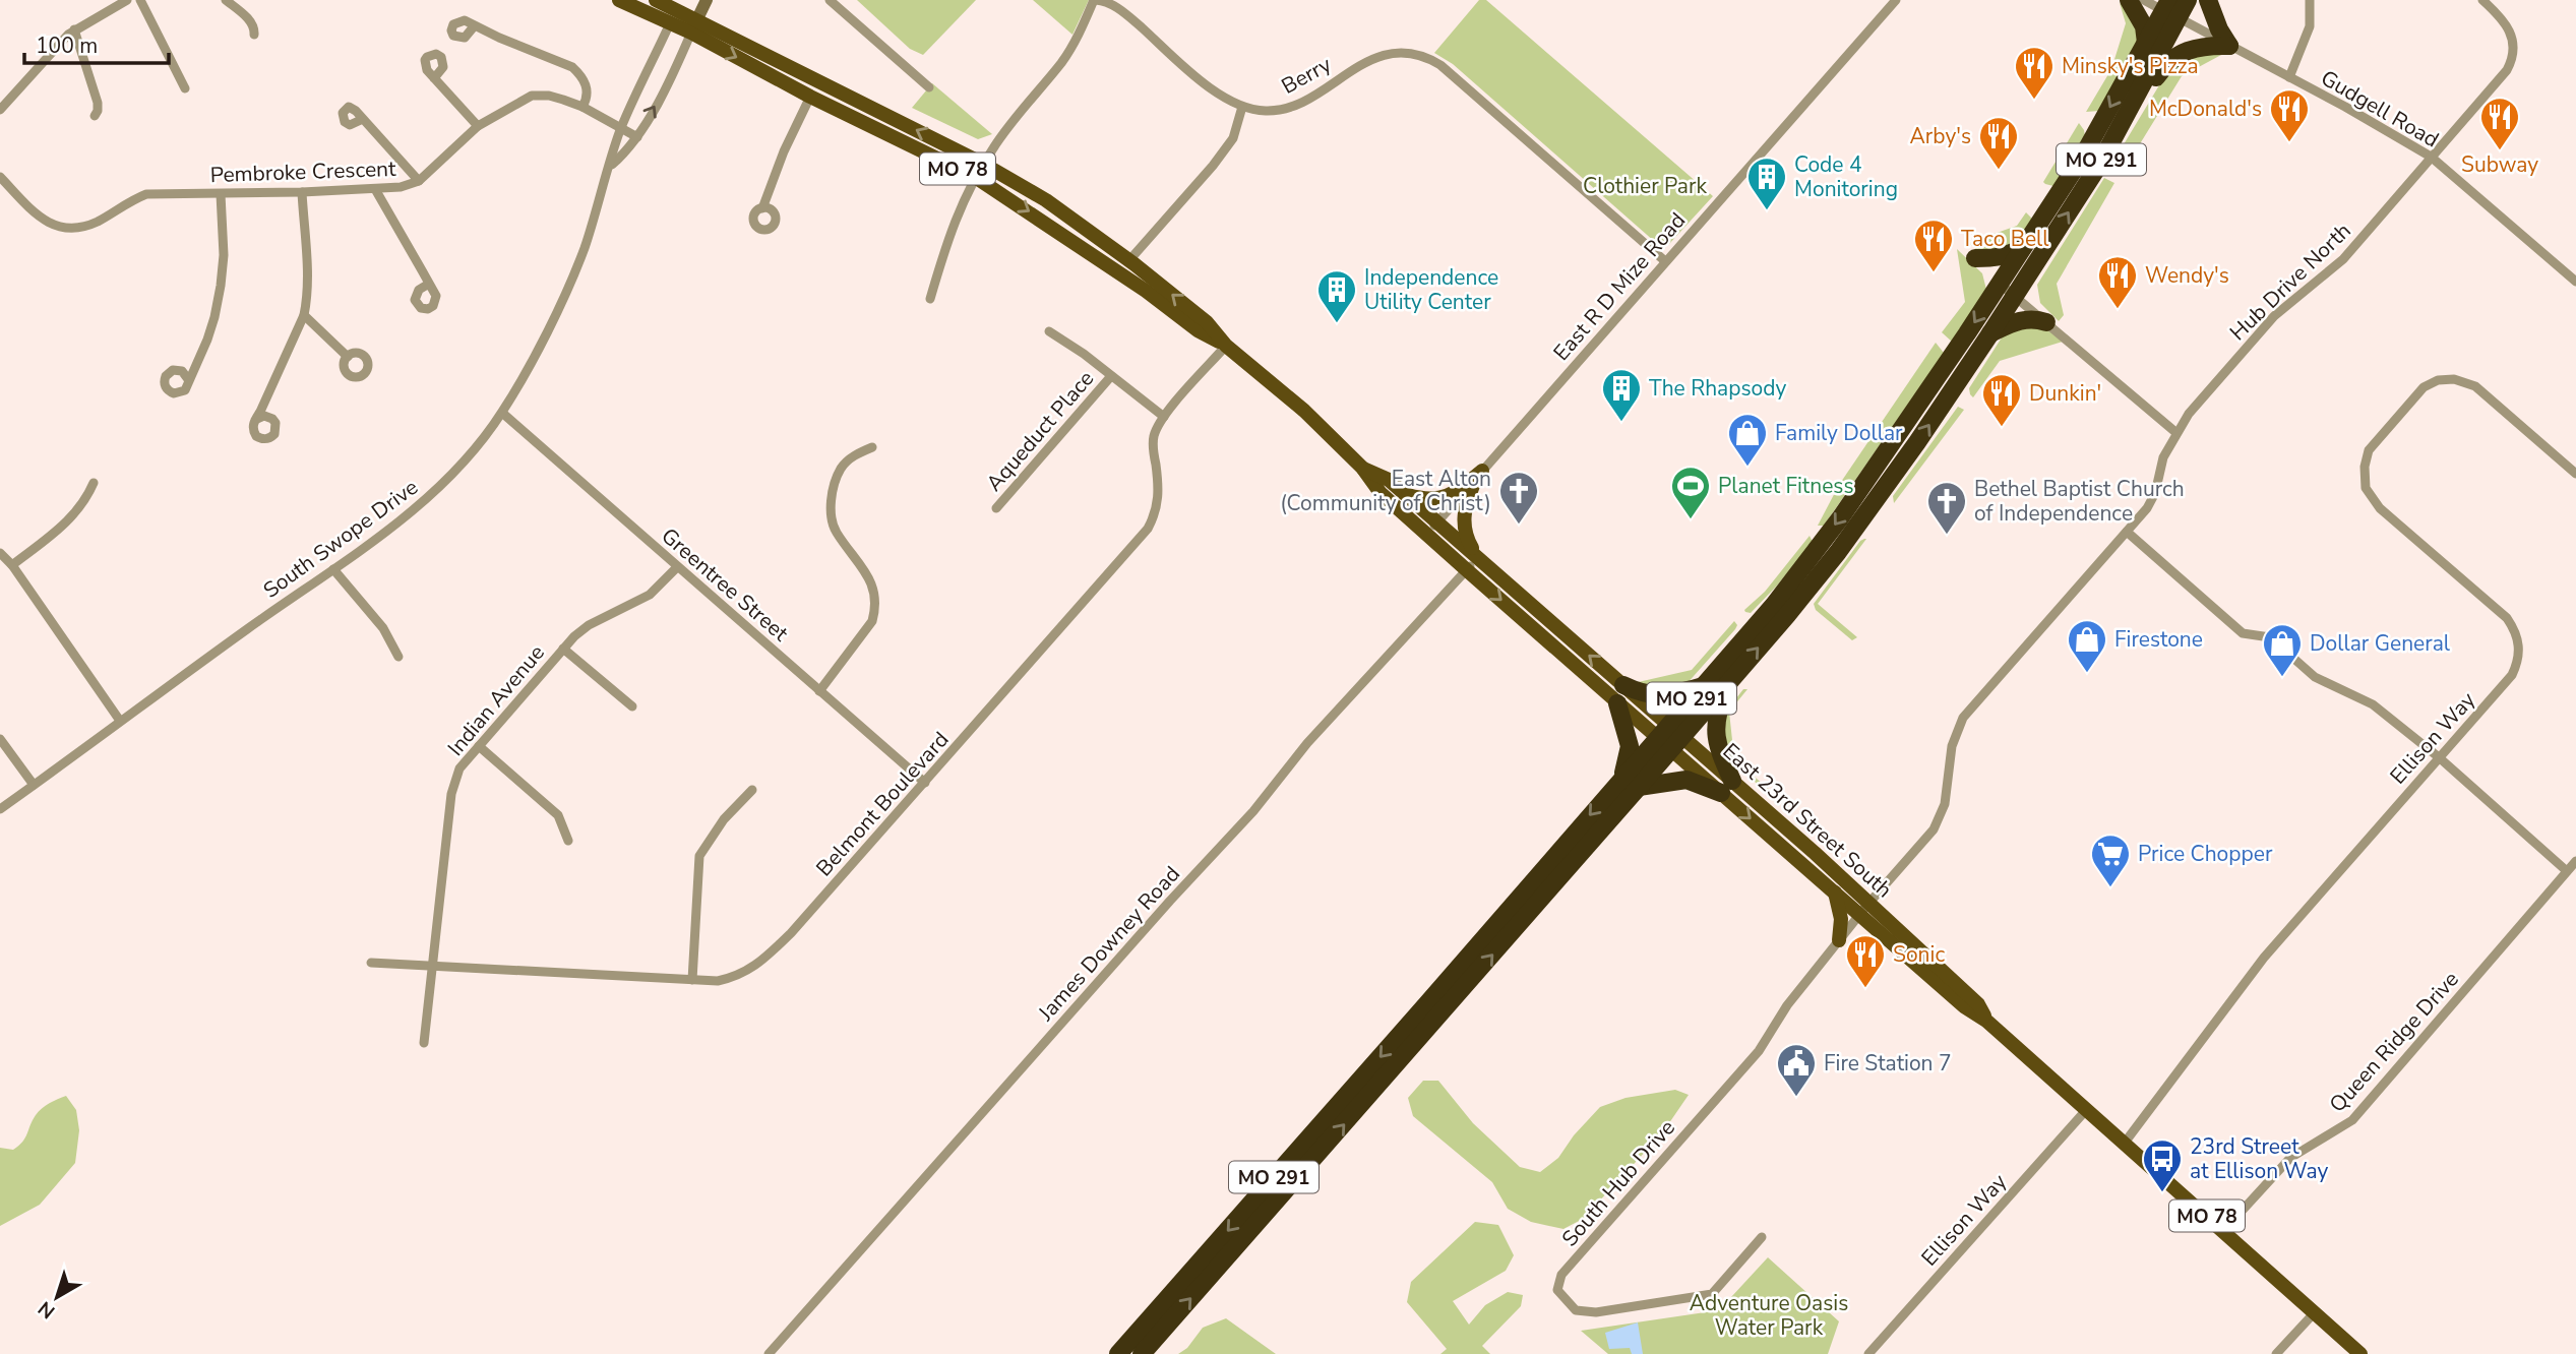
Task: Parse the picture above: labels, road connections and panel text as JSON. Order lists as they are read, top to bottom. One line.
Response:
{"streets":{"highway":["MO 291"],"main road":["MO 78","East 23rd Street South"],"street":["Berry","Gudgell Road","Pembroke Crescent","Hub Drive North","East R D Mize Road","Aqueduct Place","South Swope Drive","Greentree Street","Indian Avenue","Ellison Way","Belmont Boulevard","James Downey Road","Queen Ridge Drive","South Hub Drive"]},"crossings":[["Berry","East R D Mize Road"],["Gudgell Road","MO 291"],["Gudgell Road","Hub Drive North"],["MO 291","East 23rd Street South"],["MO 78","South Swope Drive"],["MO 78","Belmont Boulevard"],["MO 78","East 23rd Street South"],["Pembroke Crescent","South Swope Drive"],["Hub Drive North","East 23rd Street South"],["Hub Drive North","South Hub Drive"],["East R D Mize Road","East 23rd Street South"],["South Swope Drive","Greentree Street"],["Greentree Street","Indian Avenue"],["Greentree Street","Belmont Boulevard"],["Indian Avenue","Belmont Boulevard"],["Ellison Way","East 23rd Street South"],["Belmont Boulevard","East 23rd Street South"],["East 23rd Street South","James Downey Road"],["East 23rd Street South","Queen Ridge Drive"],["East 23rd Street South","South Hub Drive"]],"parks":["Clothier Park","Adventure Oasis Water Park"],"places":{"restaurant":["Minsky's Pizza","McDonald's","Subway","Arby's","Taco Bell","Wendy's","Dunkin'","Sonic"],"building":["Code 4 Monitoring","Independence Utility Center","The Rhapsody"],"shop":["Family Dollar","Firestone","Dollar General"],"sports":["Planet Fitness"],"church":["East Alton (Community of Christ)","Bethel Baptist Church of Independence"],"supermarket":["Price Chopper"],"public building":["Fire Station 7"],"bus stop":["23rd Street at Ellison Way"]},"scale_bar":"100 m","north":"bottom left"}
